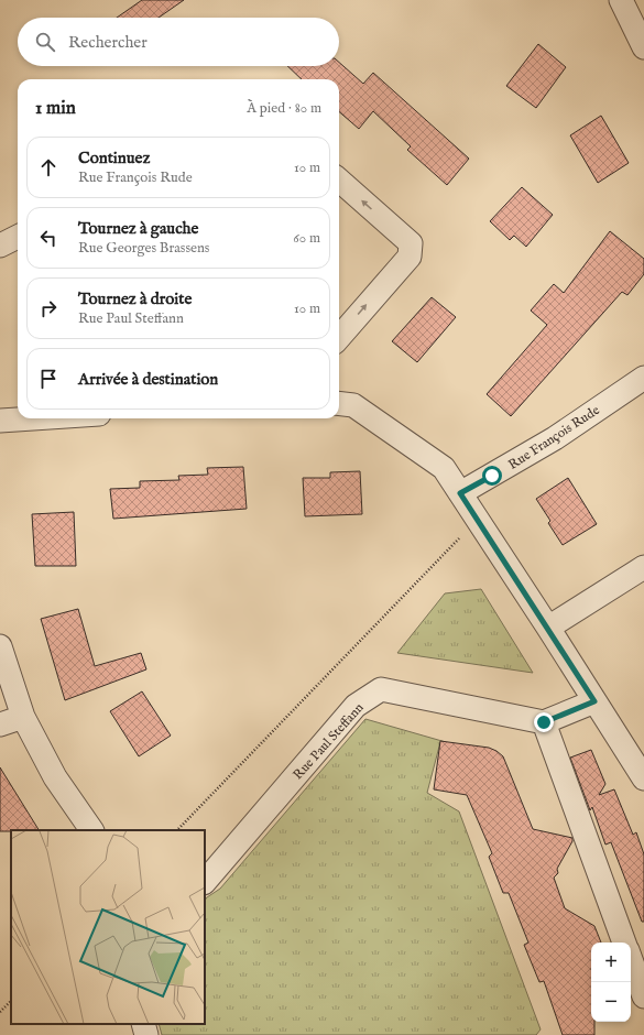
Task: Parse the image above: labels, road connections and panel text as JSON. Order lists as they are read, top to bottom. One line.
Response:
{"streets":{"street":["Rue François Rude","Rue Paul Steffann"]},"page":{"search":"Rechercher","heading":["1 min","À pied · 80 m"],"list":[["Continuez","Rue François Rude","10 m"],["Tournez à gauche","Rue Georges Brassens","60 m"],["Tournez à droite","Rue Paul Steffann","10 m"],"Arrivée à destination"],"map_buttons":["+","−"]}}
